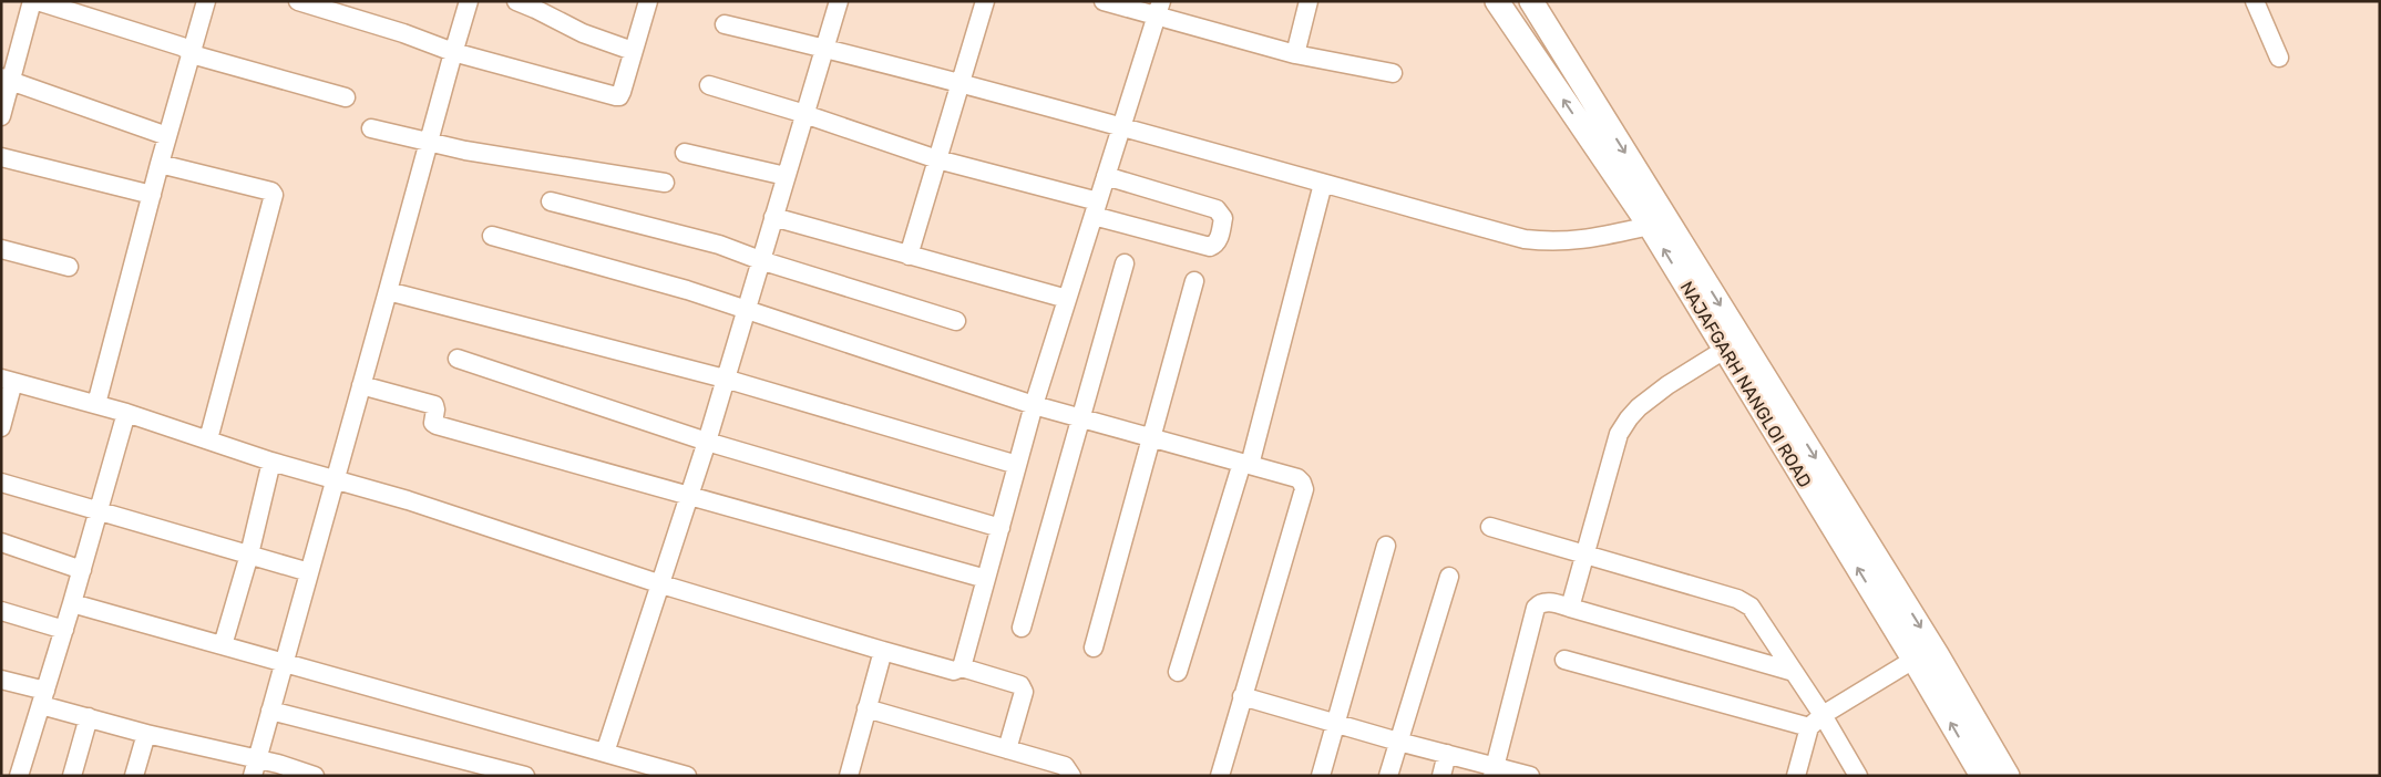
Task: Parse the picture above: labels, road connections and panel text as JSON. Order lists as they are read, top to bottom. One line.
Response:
{"streets":{"main road":["NAJAFGARH NANGLOI ROAD"]}}
